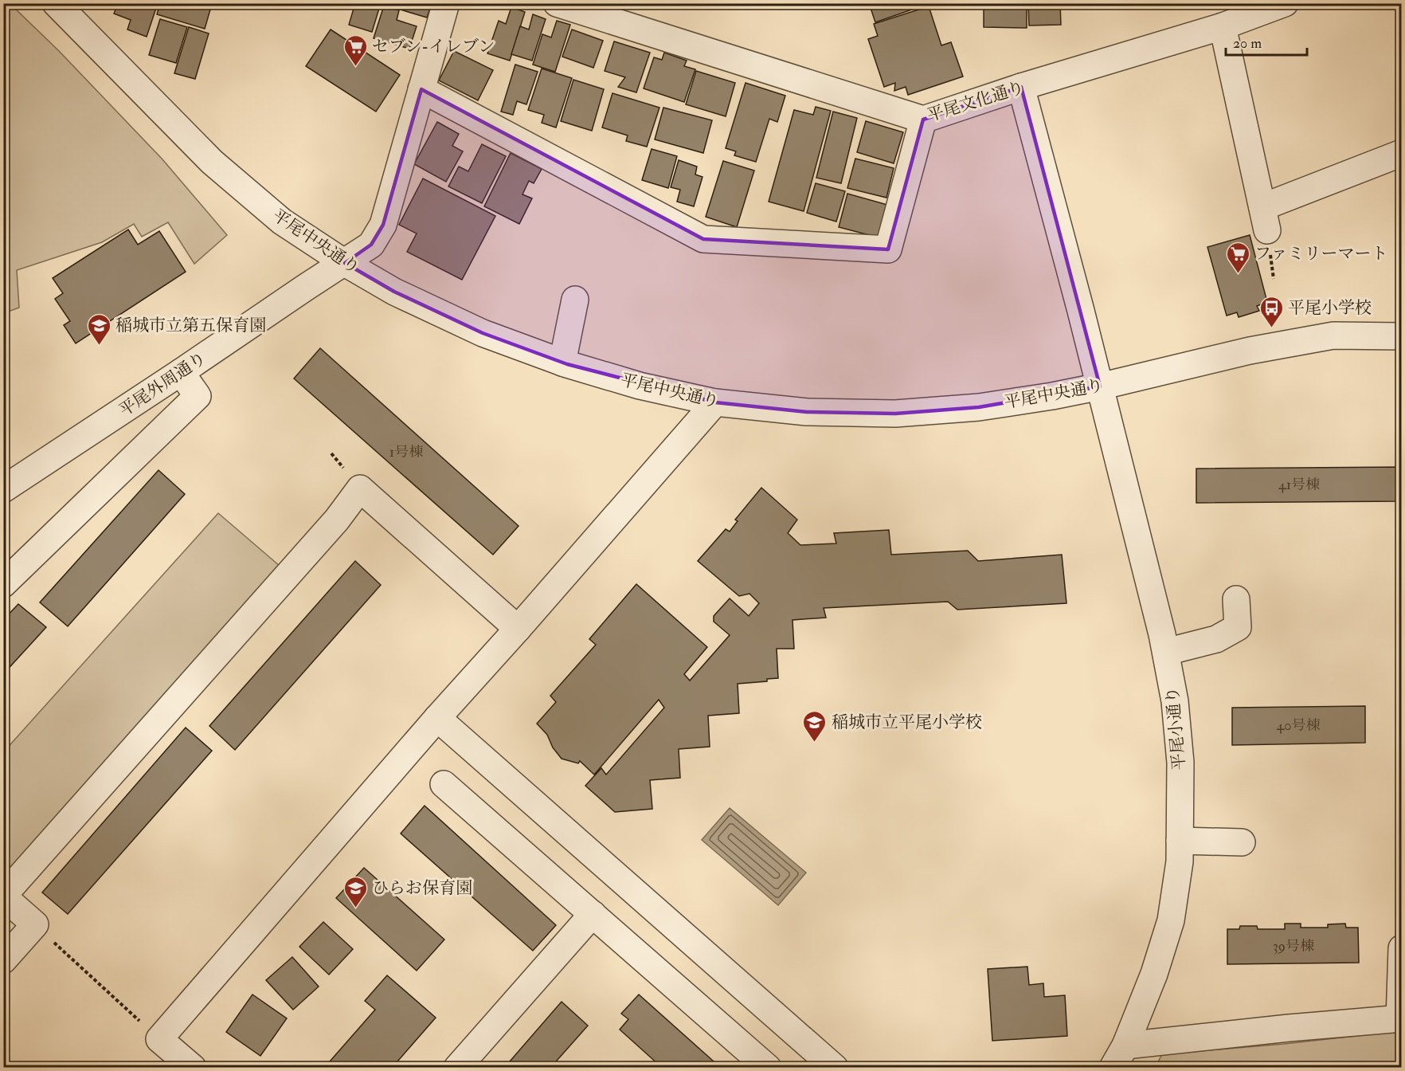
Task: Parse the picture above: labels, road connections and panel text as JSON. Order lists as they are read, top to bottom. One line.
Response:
{"streets":{"street":["平尾文化通り","平尾中央通り","平尾外周通り","平尾小通り"]},"crossings":[["平尾文化通り","平尾小通り"],["平尾中央通り","平尾外周通り"],["平尾中央通り","平尾小通り"]],"places":{"supermarket":["セブン-イレブン","ファミリーマート"],"bus stop":["平尾小学校"],"school or university":["稲城市立第五保育園","稲城市立平尾小学校","ひらお保育園"]},"house_numbers":["1号棟","41号棟","40号棟","39号棟"],"scale_bar":"20 m"}
